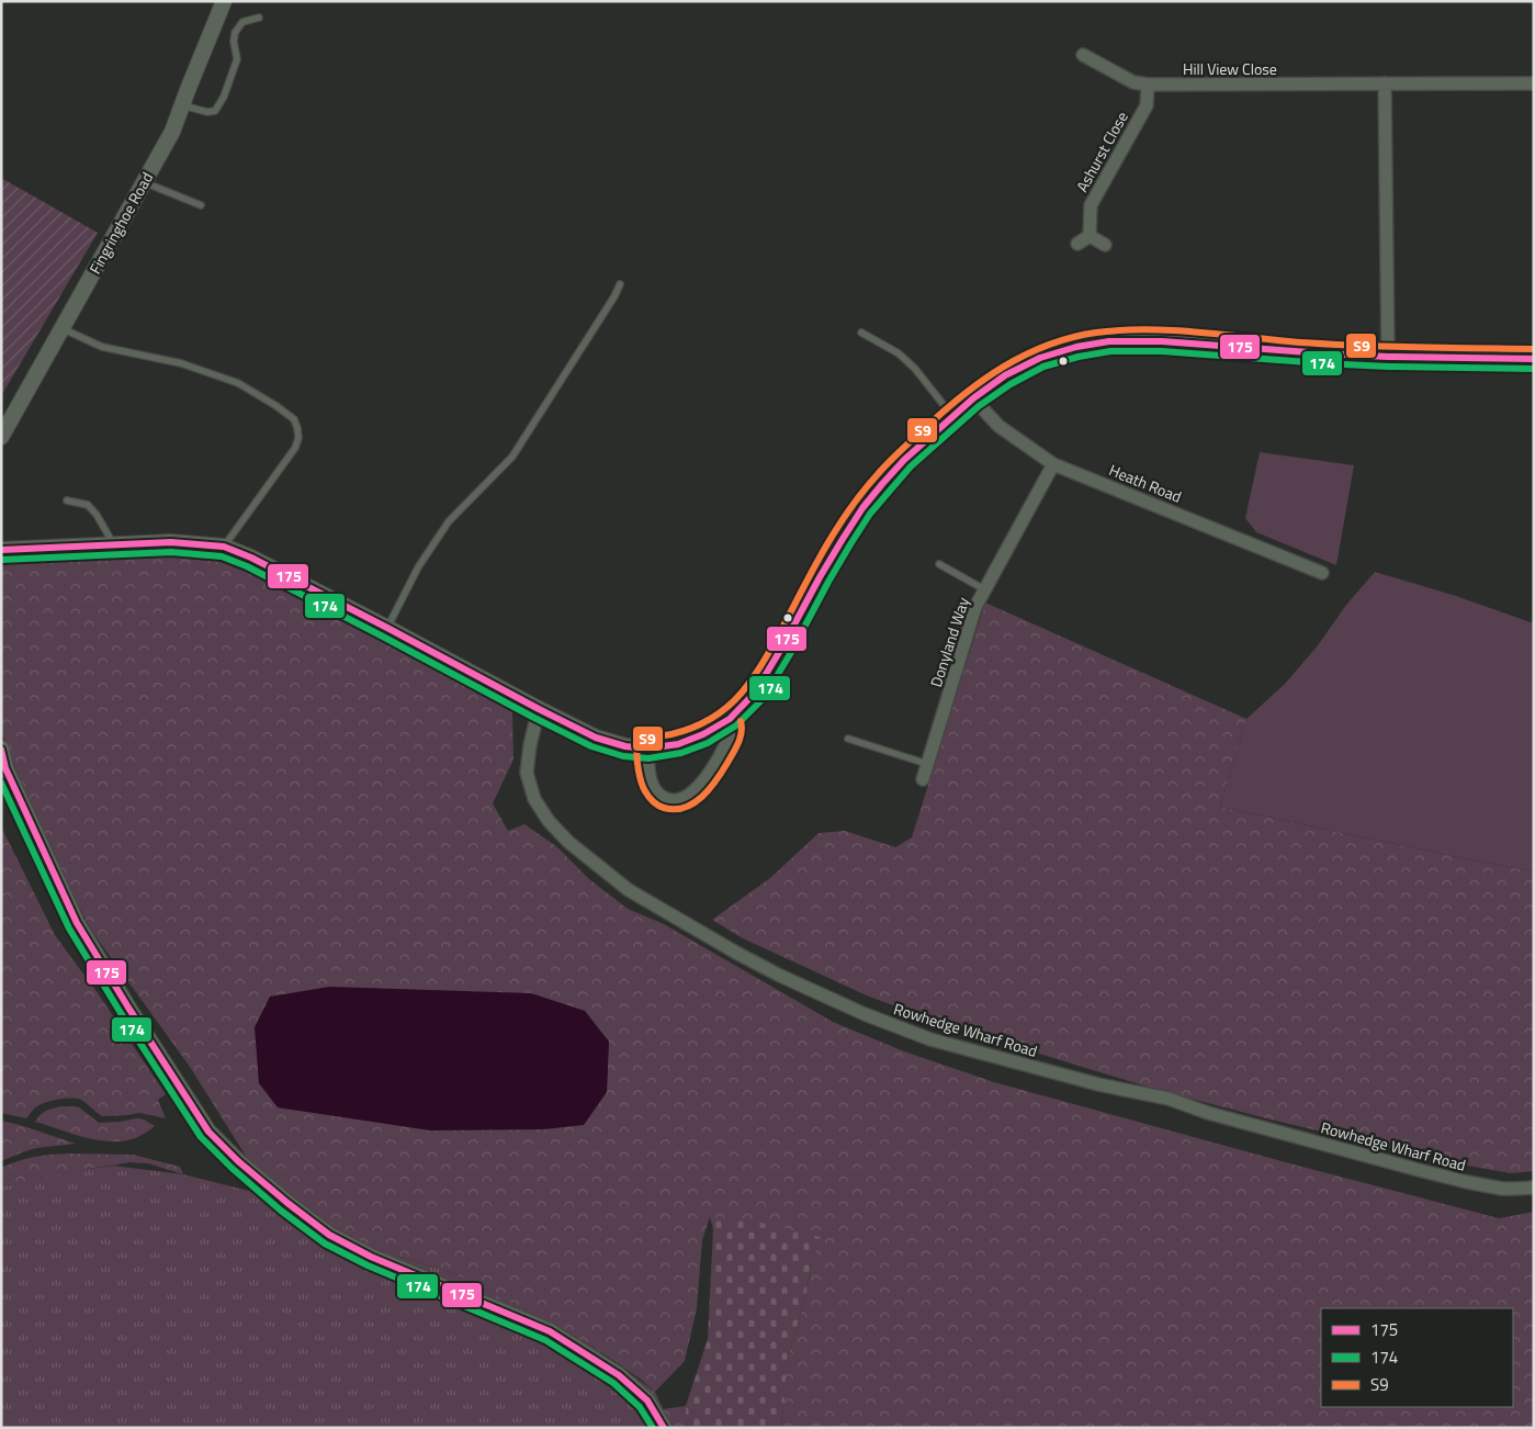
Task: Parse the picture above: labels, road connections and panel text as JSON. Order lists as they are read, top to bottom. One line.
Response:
{"streets":{"street":["Hill View Close","Ashurst Close","Fingringhoe Road","Heath Road","Donyland Way","Rowhedge Wharf Road"]},"crossings":[["Hill View Close","Ashurst Close"],["Heath Road","Donyland Way"]],"lines":["transit line S9","transit line 175","transit line 174"],"legend":["175","174","S9"]}
